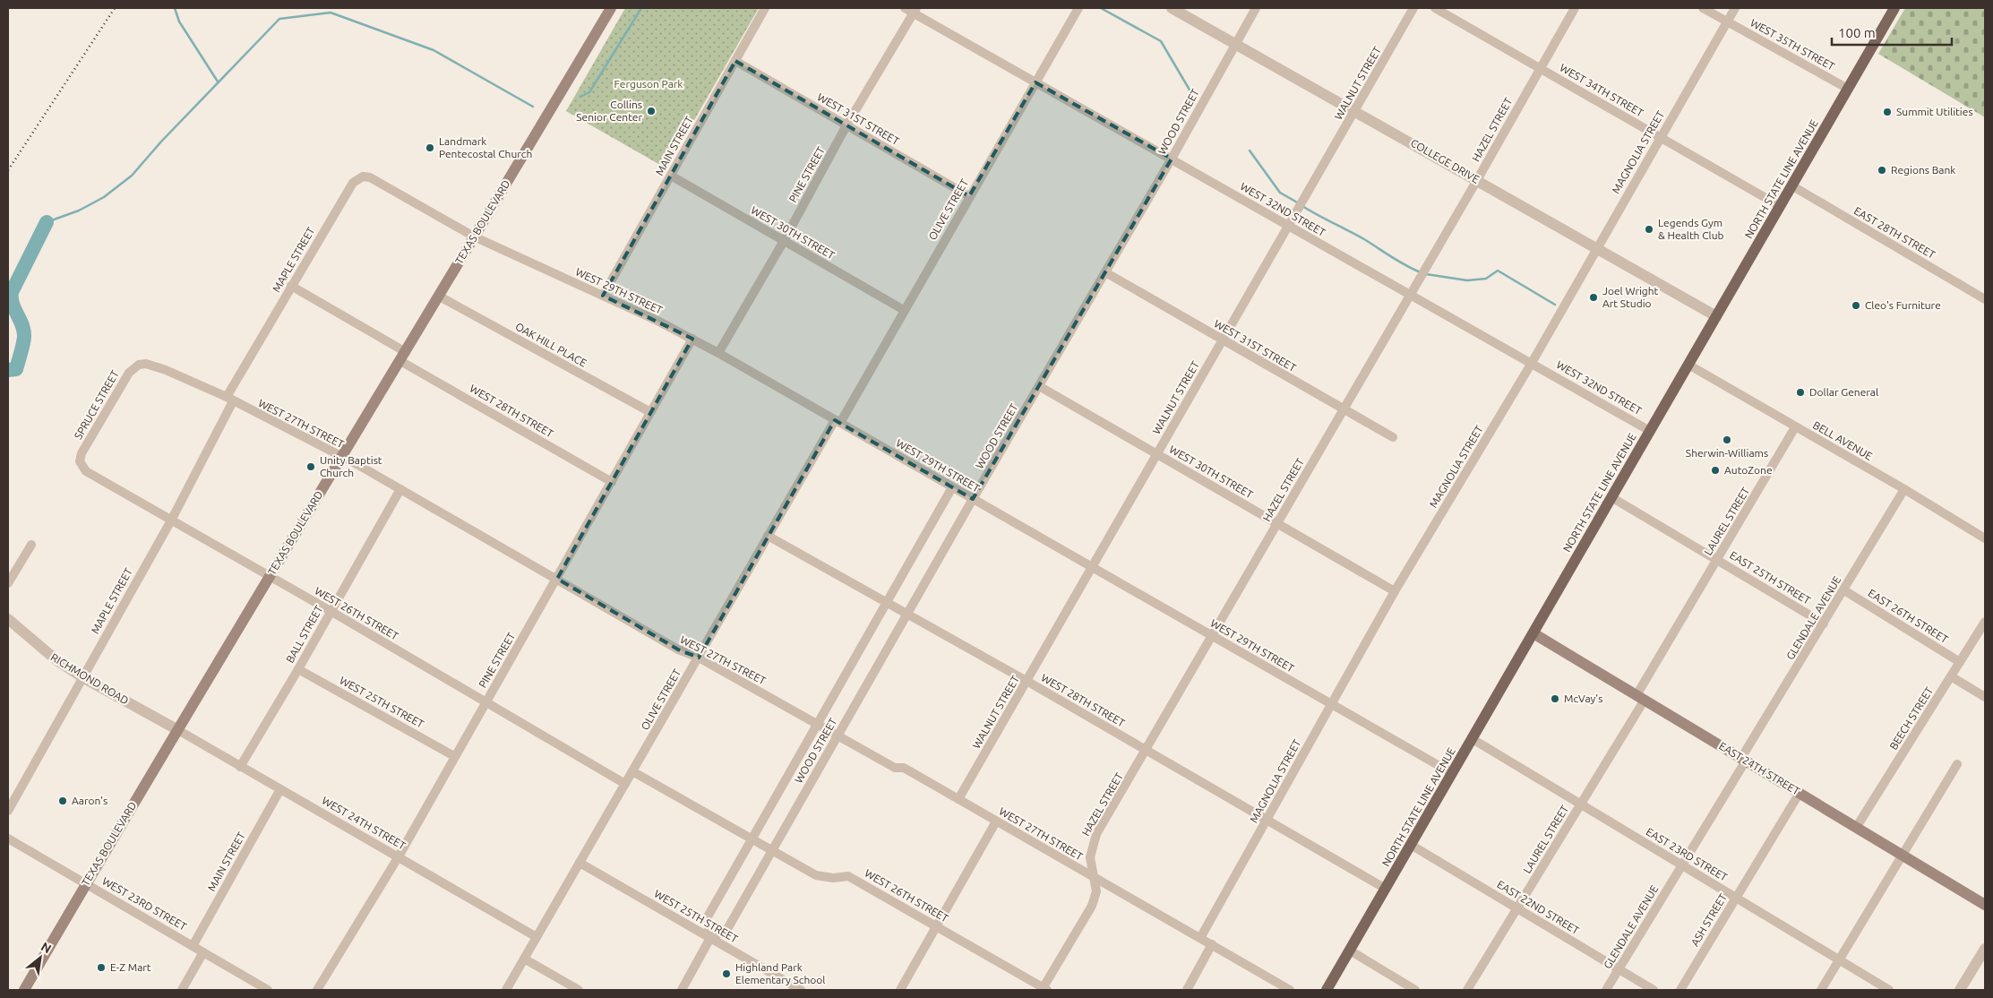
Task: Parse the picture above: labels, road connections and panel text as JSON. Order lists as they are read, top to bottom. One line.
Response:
{"streets":{"main road":["NORTH STATE LINE AVENUE","TEXAS BOULEVARD","EAST 24TH STREET"],"street":["WEST 35TH STREET","WALNUT STREET","WEST 34TH STREET","WEST 31ST STREET","WOOD STREET","HAZEL STREET","MAIN STREET","MAGNOLIA STREET","COLLEGE DRIVE","PINE STREET","OLIVE STREET","WEST 32ND STREET","WEST 30TH STREET","EAST 28TH STREET","MAPLE STREET","WEST 29TH STREET","OAK HILL PLACE","SPRUCE STREET","WEST 28TH STREET","WEST 27TH STREET","BELL AVENUE","LAUREL STREET","EAST 25TH STREET","WEST 26TH STREET","EAST 26TH STREET","GLENDALE AVENUE","BALL STREET","RICHMOND ROAD","WEST 25TH STREET","BEECH STREET","WEST 24TH STREET","EAST 23RD STREET","WEST 23RD STREET","EAST 22ND STREET","ASH STREET"]},"crossings":[["WEST 35TH STREET","MAGNOLIA STREET"],["WEST 35TH STREET","NORTH STATE LINE AVENUE"],["WALNUT STREET","WEST 31ST STREET"],["WALNUT STREET","COLLEGE DRIVE"],["WALNUT STREET","WEST 32ND STREET"],["WALNUT STREET","WEST 30TH STREET"],["WALNUT STREET","WEST 29TH STREET"],["WALNUT STREET","WEST 28TH STREET"],["WALNUT STREET","WEST 27TH STREET"],["WEST 34TH STREET","HAZEL STREET"],["WEST 34TH STREET","MAGNOLIA STREET"],["WEST 34TH STREET","NORTH STATE LINE AVENUE"],["WEST 31ST STREET","WOOD STREET"],["WEST 31ST STREET","HAZEL STREET"],["WEST 31ST STREET","MAIN STREET"],["WEST 31ST STREET","PINE STREET"],["WEST 31ST STREET","OLIVE STREET"],["WOOD STREET","COLLEGE DRIVE"],["WOOD STREET","WEST 32ND STREET"],["WOOD STREET","WEST 30TH STREET"],["WOOD STREET","WEST 29TH STREET"],["WOOD STREET","WEST 28TH STREET"],["WOOD STREET","WEST 27TH STREET"],["WOOD STREET","WEST 26TH STREET"],["WOOD STREET","WEST 25TH STREET"],["HAZEL STREET","COLLEGE DRIVE"],["HAZEL STREET","WEST 32ND STREET"],["HAZEL STREET","WEST 30TH STREET"],["HAZEL STREET","WEST 29TH STREET"],["HAZEL STREET","WEST 28TH STREET"],["HAZEL STREET","WEST 27TH STREET"],["HAZEL STREET","WEST 26TH STREET"],["MAIN STREET","WEST 30TH STREET"],["MAIN STREET","WEST 29TH STREET"],["MAIN STREET","WEST 24TH STREET"],["MAIN STREET","WEST 23RD STREET"],["MAGNOLIA STREET","COLLEGE DRIVE"],["MAGNOLIA STREET","WEST 32ND STREET"],["MAGNOLIA STREET","WEST 30TH STREET"],["MAGNOLIA STREET","WEST 29TH STREET"],["MAGNOLIA STREET","WEST 28TH STREET"],["MAGNOLIA STREET","WEST 27TH STREET"],["COLLEGE DRIVE","NORTH STATE LINE AVENUE"],["PINE STREET","WEST 32ND STREET"],["PINE STREET","WEST 30TH STREET"],["PINE STREET","WEST 29TH STREET"],["PINE STREET","OAK HILL PLACE"],["PINE STREET","WEST 28TH STREET"],["PINE STREET","WEST 27TH STREET"],["PINE STREET","WEST 26TH STREET"],["PINE STREET","WEST 25TH STREET"],["PINE STREET","WEST 24TH STREET"],["NORTH STATE LINE AVENUE","WEST 32ND STREET"],["NORTH STATE LINE AVENUE","EAST 28TH STREET"],["NORTH STATE LINE AVENUE","WEST 29TH STREET"],["NORTH STATE LINE AVENUE","WEST 28TH STREET"],["NORTH STATE LINE AVENUE","BELL AVENUE"],["NORTH STATE LINE AVENUE","EAST 25TH STREET"],["NORTH STATE LINE AVENUE","EAST 24TH STREET"],["NORTH STATE LINE AVENUE","EAST 23RD STREET"],["NORTH STATE LINE AVENUE","EAST 22ND STREET"],["OLIVE STREET","WEST 32ND STREET"],["OLIVE STREET","WEST 30TH STREET"],["OLIVE STREET","WEST 29TH STREET"],["OLIVE STREET","WEST 28TH STREET"],["OLIVE STREET","WEST 27TH STREET"],["OLIVE STREET","WEST 26TH STREET"],["OLIVE STREET","WEST 25TH STREET"],["OLIVE STREET","WEST 24TH STREET"],["TEXAS BOULEVARD","WEST 29TH STREET"],["TEXAS BOULEVARD","OAK HILL PLACE"],["TEXAS BOULEVARD","WEST 28TH STREET"],["TEXAS BOULEVARD","WEST 27TH STREET"],["TEXAS BOULEVARD","WEST 26TH STREET"],["TEXAS BOULEVARD","RICHMOND ROAD"],["TEXAS BOULEVARD","WEST 24TH STREET"],["TEXAS BOULEVARD","WEST 23RD STREET"],["MAPLE STREET","WEST 29TH STREET"],["MAPLE STREET","WEST 28TH STREET"],["MAPLE STREET","WEST 27TH STREET"],["MAPLE STREET","WEST 26TH STREET"],["MAPLE STREET","RICHMOND ROAD"],["SPRUCE STREET","WEST 27TH STREET"],["SPRUCE STREET","WEST 26TH STREET"],["WEST 27TH STREET","BALL STREET"],["BELL AVENUE","LAUREL STREET"],["BELL AVENUE","GLENDALE AVENUE"],["LAUREL STREET","EAST 25TH STREET"],["LAUREL STREET","EAST 24TH STREET"],["LAUREL STREET","EAST 23RD STREET"],["LAUREL STREET","EAST 22ND STREET"],["EAST 25TH STREET","GLENDALE AVENUE"],["WEST 26TH STREET","BALL STREET"],["EAST 26TH STREET","GLENDALE AVENUE"],["EAST 26TH STREET","BEECH STREET"],["GLENDALE AVENUE","EAST 24TH STREET"],["GLENDALE AVENUE","EAST 23RD STREET"],["GLENDALE AVENUE","EAST 22ND STREET"],["BALL STREET","WEST 25TH STREET"],["BALL STREET","WEST 24TH STREET"],["RICHMOND ROAD","WEST 24TH STREET"],["BEECH STREET","EAST 24TH STREET"],["EAST 24TH STREET","ASH STREET"],["EAST 23RD STREET","ASH STREET"]],"parks":["Ferguson Park"],"places":["Collins Senior Center","Summit Utilities","Landmark Pentecostal Church","Regions Bank","Legends Gym & Health Club","Joel Wright Art Studio","Cleo's Furniture","Dollar General","Sherwin-Williams","Unity Baptist Church","AutoZone","McVay's","Aaron's","E-Z Mart","Highland Park Elementary School"],"scale_bar":"100 m","north":"top right"}
